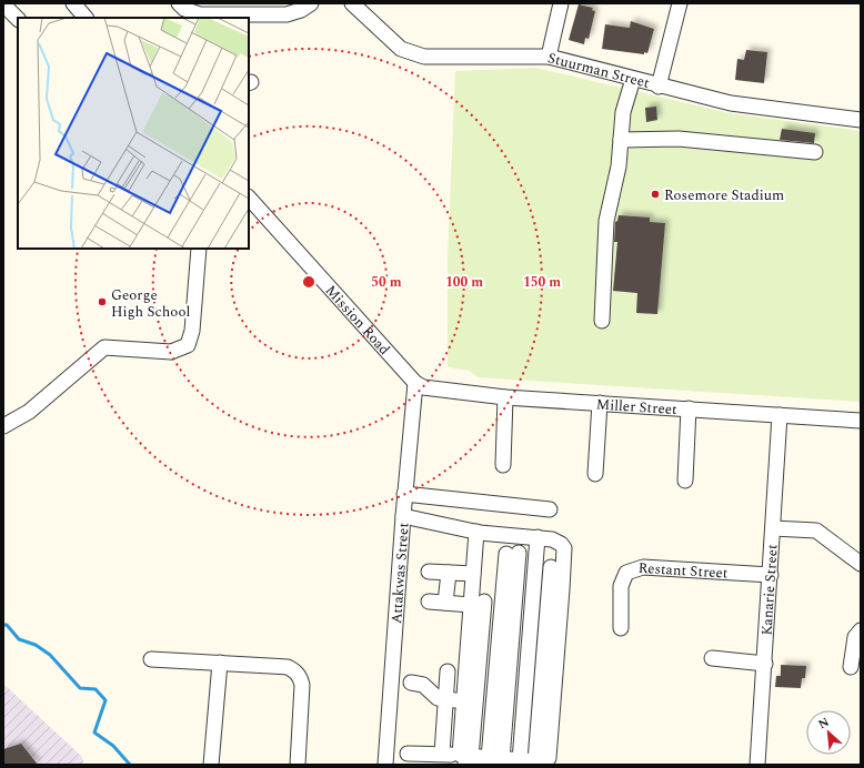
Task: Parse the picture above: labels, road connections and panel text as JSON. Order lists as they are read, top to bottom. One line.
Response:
{"streets":{"street":["Stuurman Street","Mission Road","Miller Street","Restant Street","Attakwas Street","Kanarie Street"]},"crossings":[["Mission Road","Miller Street"],["Mission Road","Attakwas Street"],["Miller Street","Attakwas Street"],["Miller Street","Kanarie Street"],["Restant Street","Kanarie Street"]],"places":["Rosemore Stadium","George High School"],"north":"top left","rings":["50 m","100 m","150 m"]}
